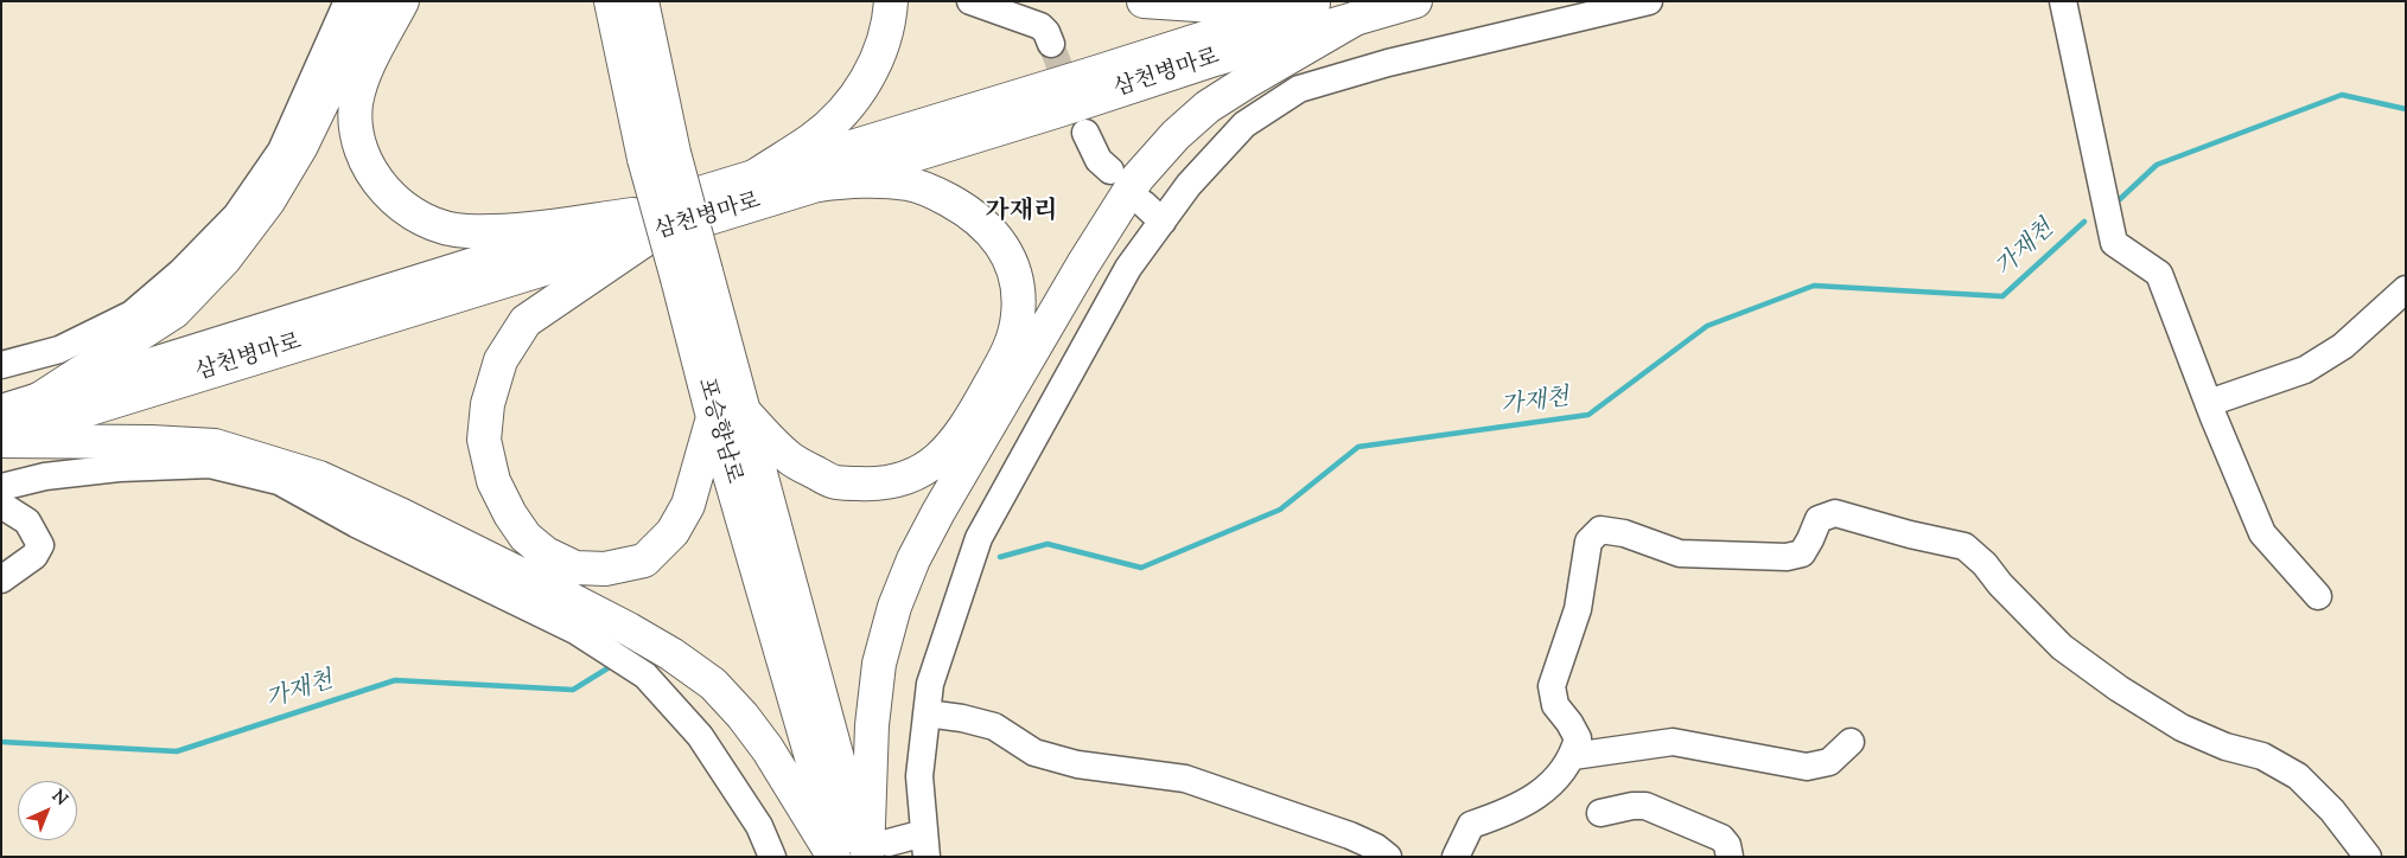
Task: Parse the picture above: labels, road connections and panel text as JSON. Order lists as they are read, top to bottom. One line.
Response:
{"streets":{"main road":["삼천병마로","포승향남로"]},"districts":["가재리"],"water":["가재천"],"north":"top right"}
